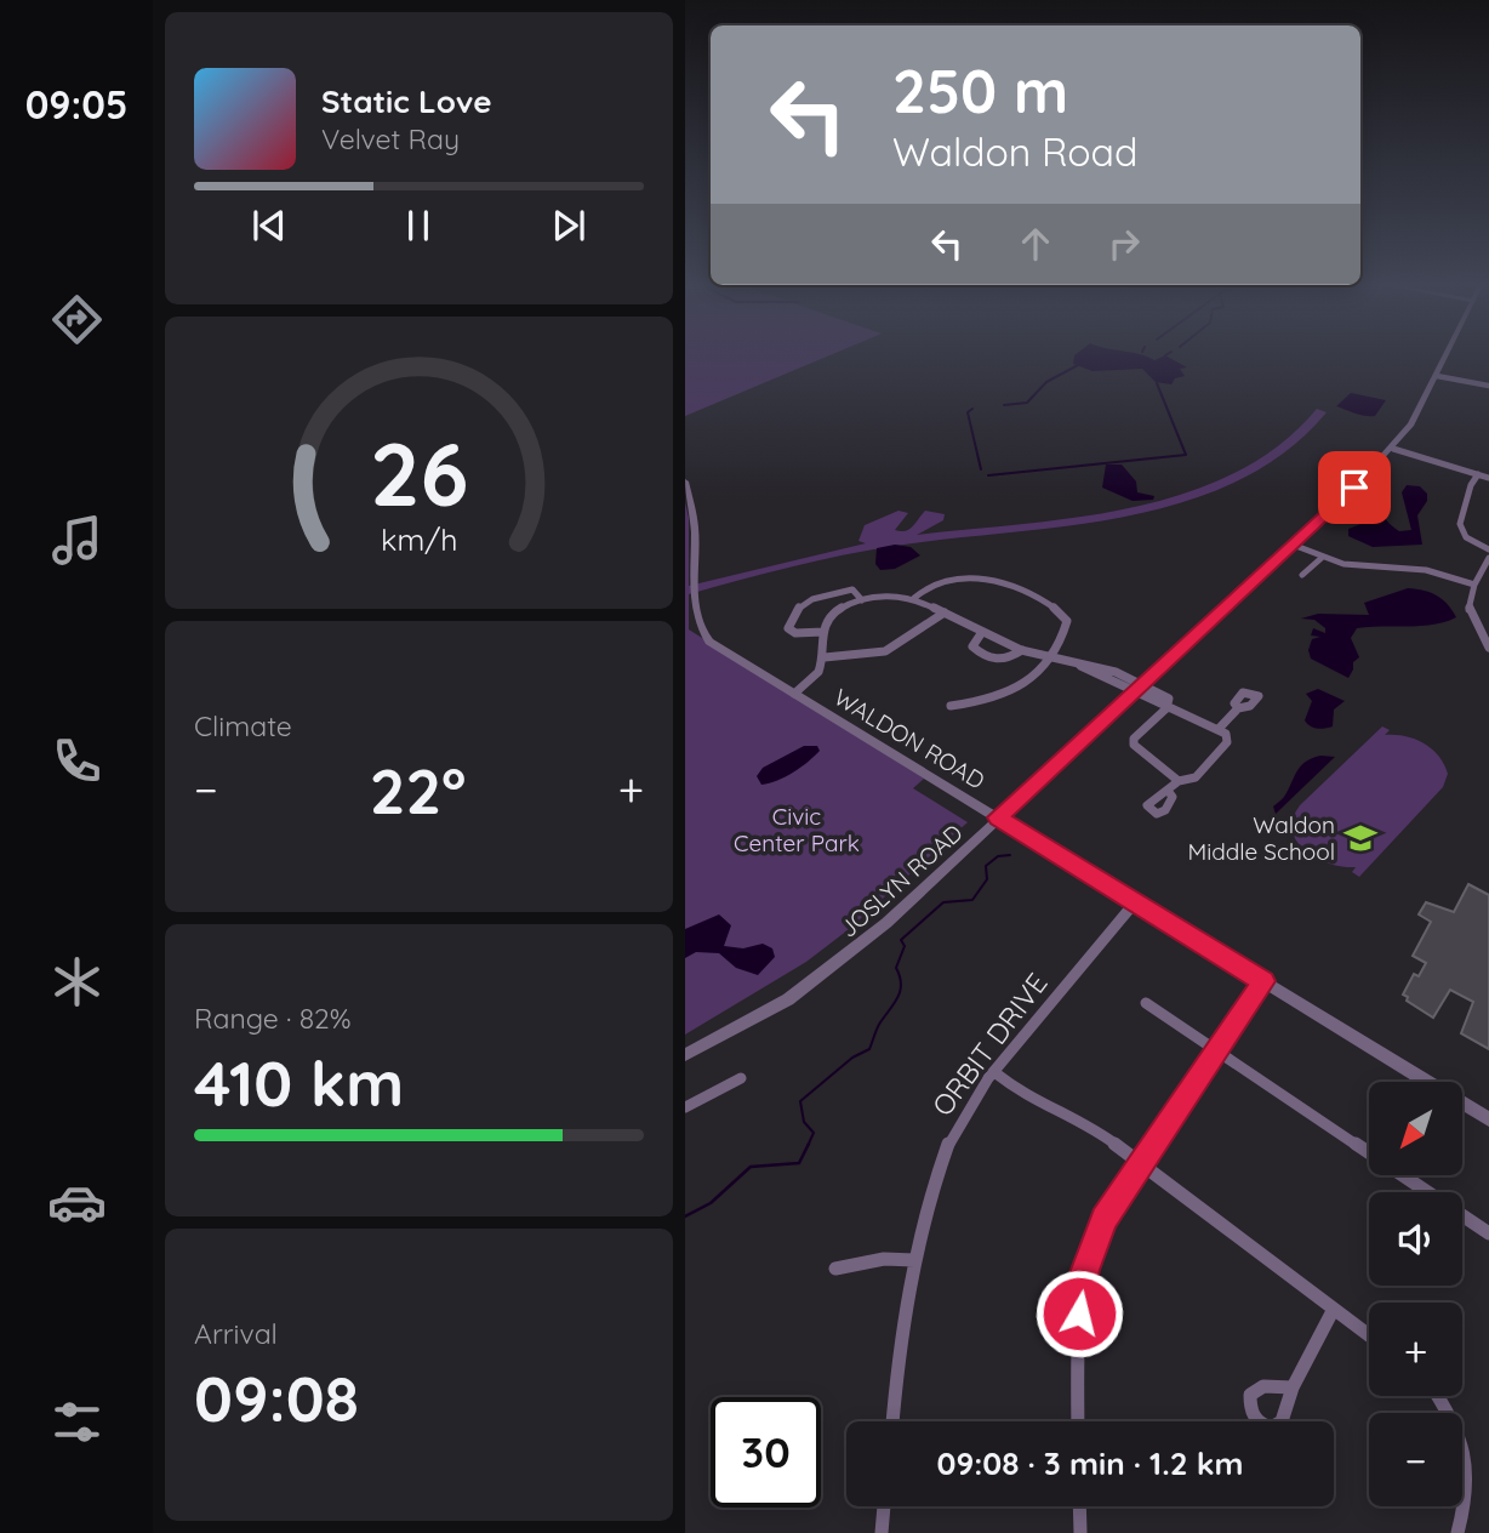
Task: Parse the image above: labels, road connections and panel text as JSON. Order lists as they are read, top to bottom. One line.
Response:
{"streets":{"street":["WALDON ROAD","JOSLYN ROAD","ORBIT DRIVE"]},"crossings":[["WALDON ROAD","JOSLYN ROAD"],["WALDON ROAD","ORBIT DRIVE"]],"parks":["Civic Center Park"],"places":{"school or university":["Waldon Middle School"]},"north":"bottom left","page":{"tabs":"09:05","turn":["250 m","Waldon Road"],"song":["Static Love","Velvet Ray"],"tile":["Climate",["Range · 82%","410 km"],["Arrival","09:08"]],"heat":["−","22°","+"],"map_buttons":["+","−"],"limit":"30","trip":"09:08 · 3 min · 1.2 km","gauge":["26","km/h"]}}
